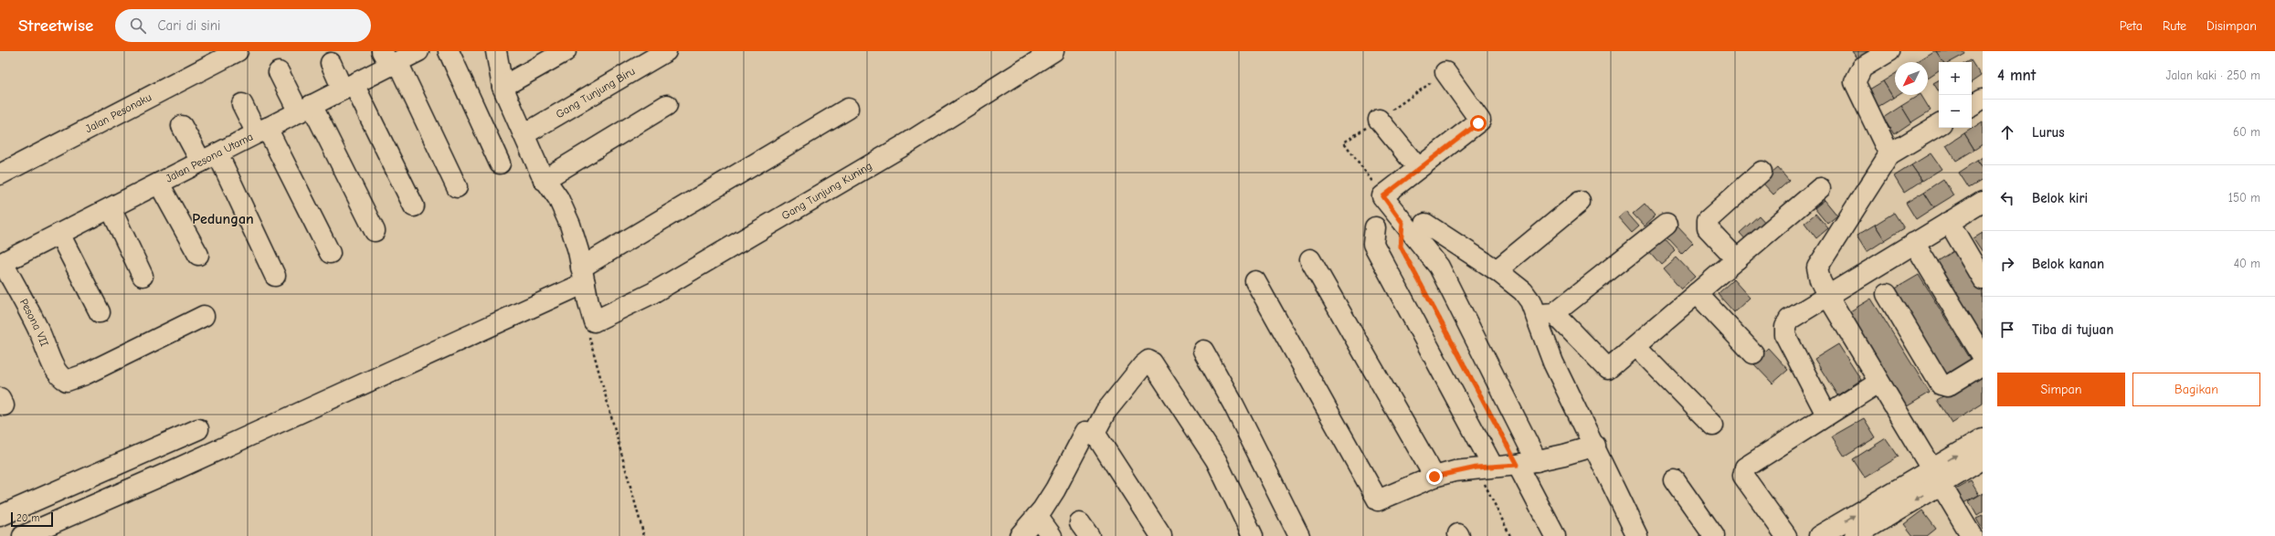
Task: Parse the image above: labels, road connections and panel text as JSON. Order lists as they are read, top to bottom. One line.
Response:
{"streets":{"street":["Gang Tunjung Biru","Jalan Pesonaku","Jalan Pesona Utama","Gang Tunjung Kuning","Pesona VII"]},"crossings":[["Jalan Pesona Utama","Pesona VII"]],"districts":["Pedungan"],"scale_bar":"20 m","north":"bottom left","page":{"header":"Streetwise","search":"Cari di sini","nav":["Peta","Rute","Disimpan"],"heading":["4 mnt","Jalan kaki · 250 m"],"map_buttons":["+","−"],"list":[["Lurus","60 m"],["Belok kiri","150 m"],["Belok kanan","40 m"],"Tiba di tujuan"],"buttons":["Simpan","Bagikan"],"scale":"20 m"}}
